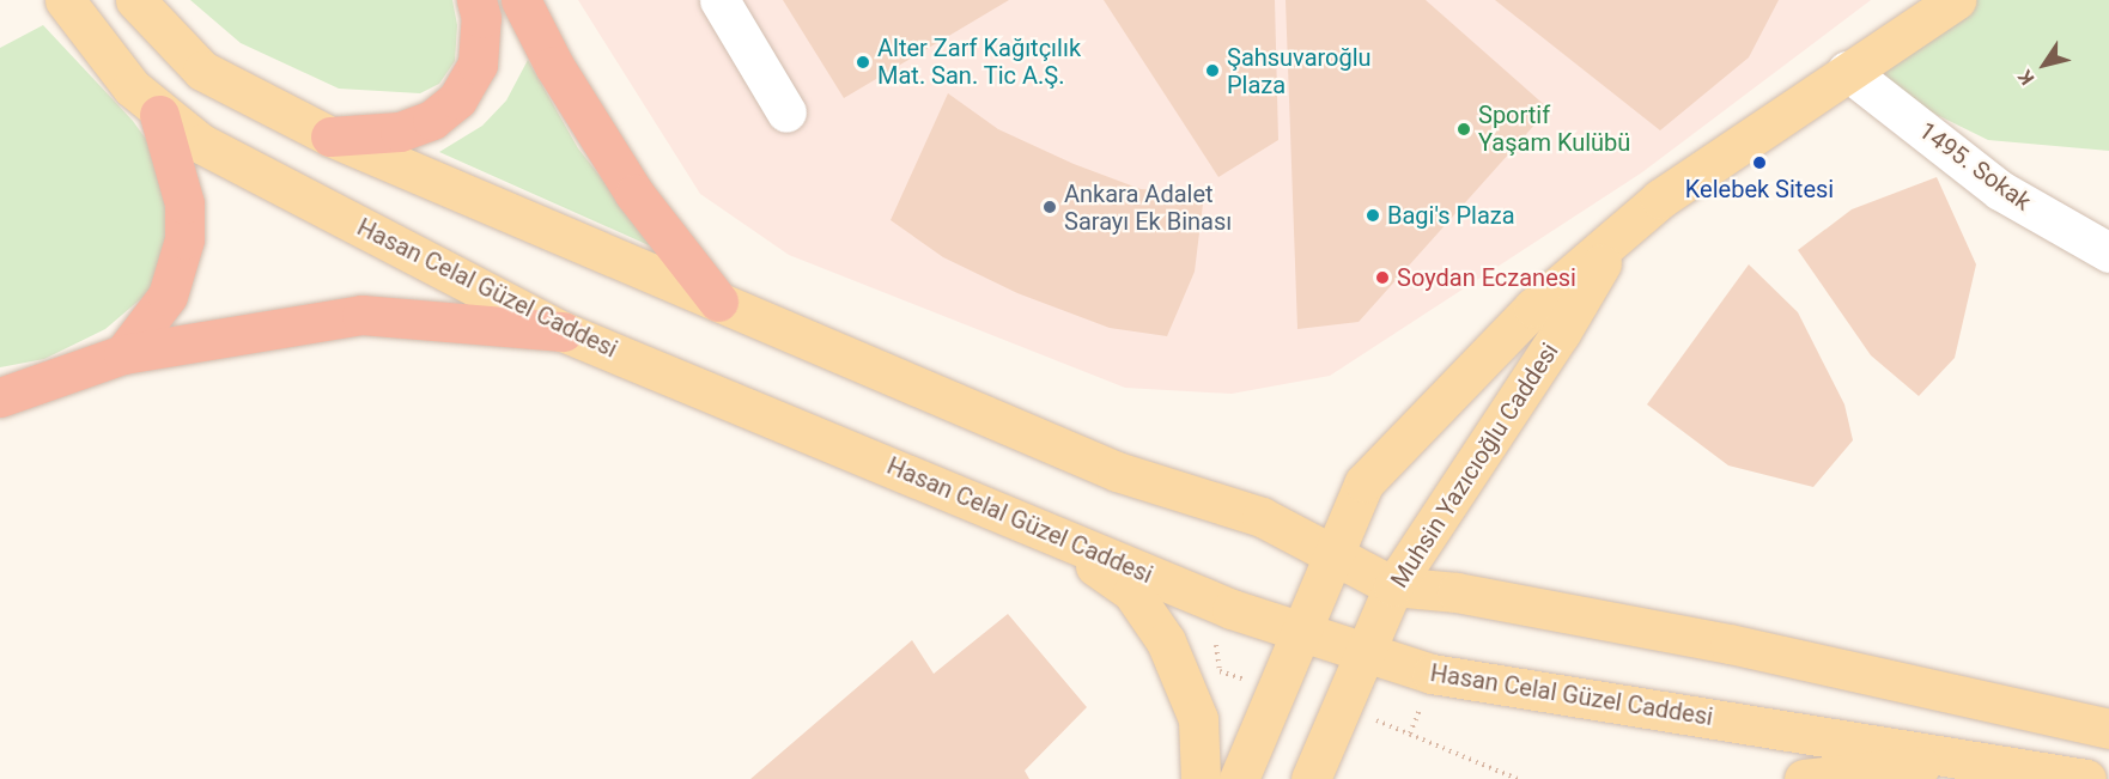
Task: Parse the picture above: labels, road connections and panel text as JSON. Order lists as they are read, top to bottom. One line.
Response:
{"streets":{"main road":["Hasan Celal Güzel Caddesi","Muhsin Yazıcıoğlu Caddesi"],"street":["1495. Sokak"]},"crossings":[["1495. Sokak","Muhsin Yazıcıoğlu Caddesi"],["Hasan Celal Güzel Caddesi","Muhsin Yazıcıoğlu Caddesi"]],"places":["Alter Zarf Kağıtçılık Mat. San. Tic A.Ş.","Şahsuvaroğlu Plaza","Sportif Yaşam Kulübü","Kelebek Sitesi","Ankara Adalet Sarayı Ek Binası","Bagi's Plaza","Soydan Eczanesi"],"north":"bottom left"}
